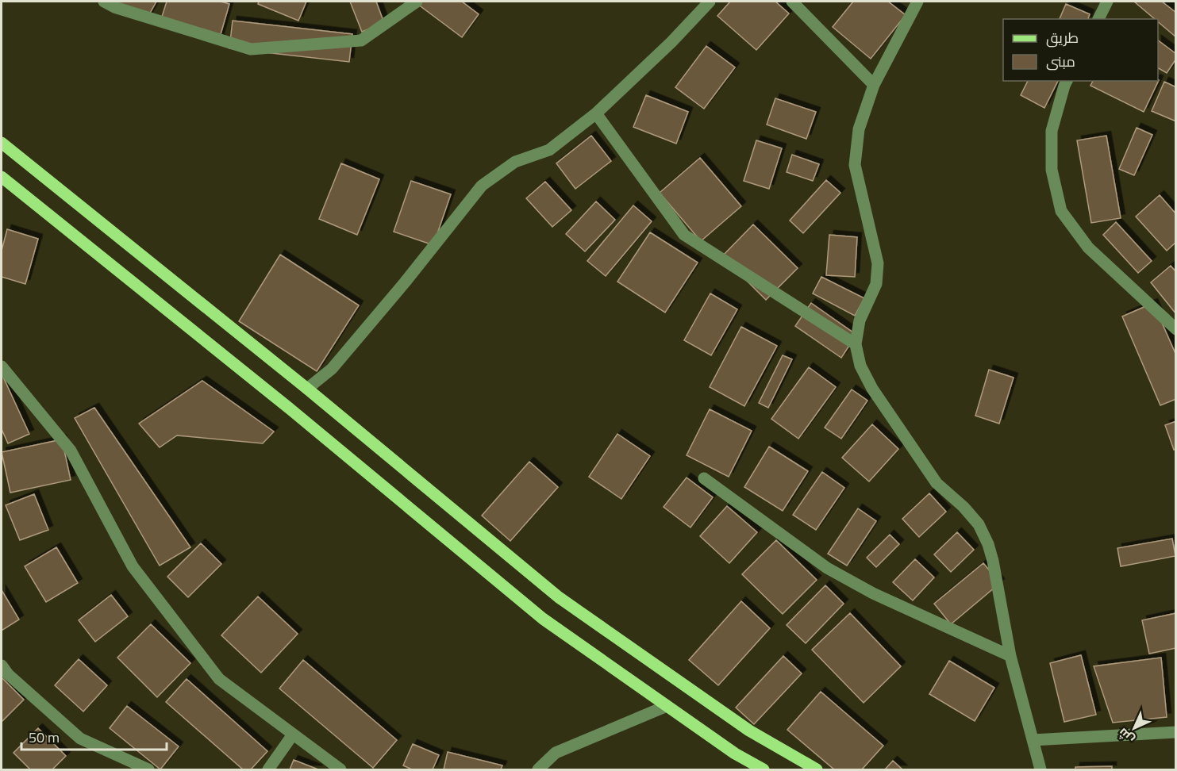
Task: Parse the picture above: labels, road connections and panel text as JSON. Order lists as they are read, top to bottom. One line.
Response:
{"legend":["طريق","مبنى"],"scale_bar":"50 m","north":"bottom left"}
